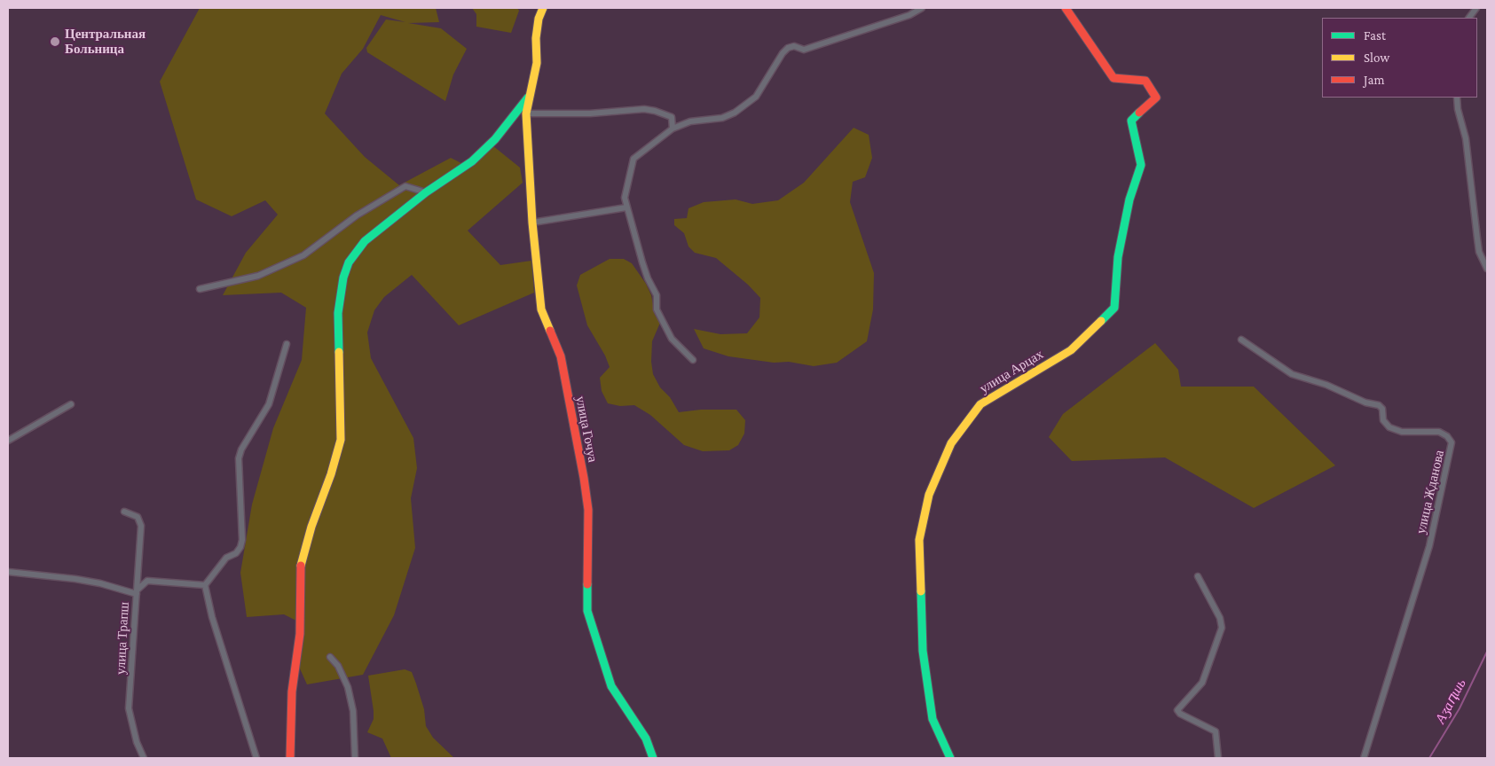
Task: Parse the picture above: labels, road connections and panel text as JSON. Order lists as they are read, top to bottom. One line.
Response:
{"streets":{"street":["улица Арцах","улица Гочуа","улица Жданова","улица Трапш"]},"water":["Аӡаԥшь"],"places":["Центральная Больница"],"legend":["Fast","Slow","Jam"]}
